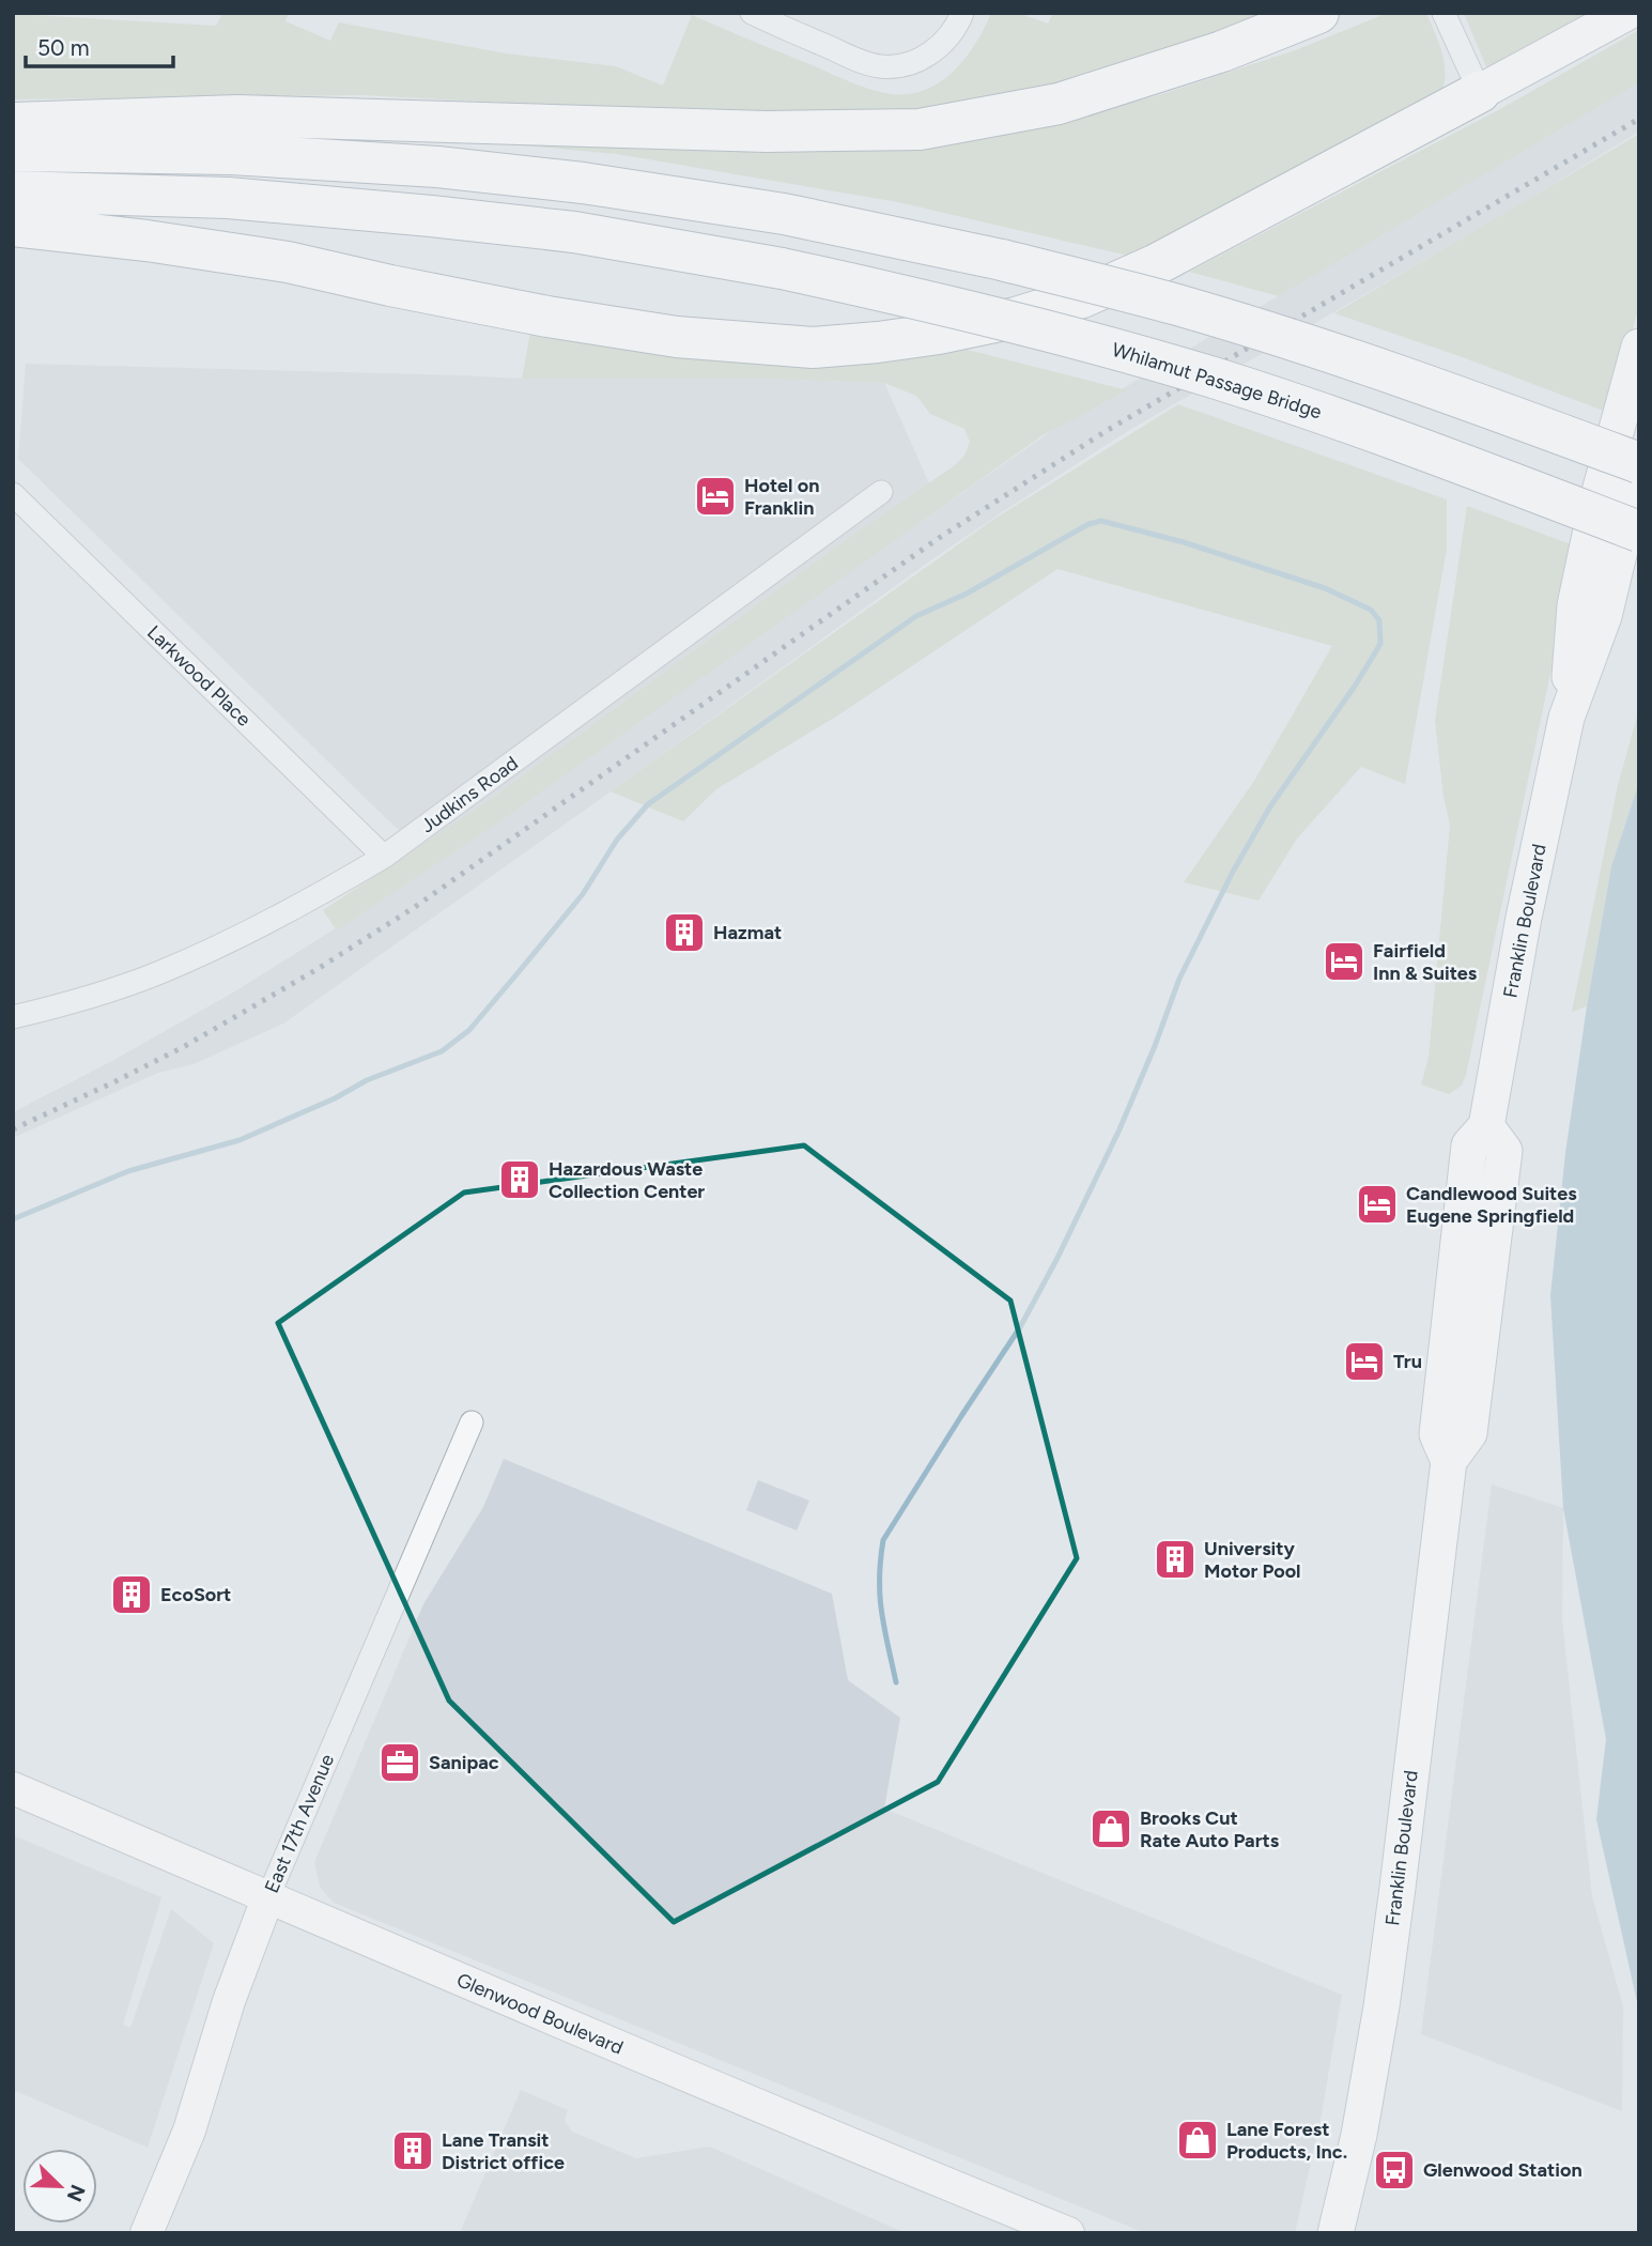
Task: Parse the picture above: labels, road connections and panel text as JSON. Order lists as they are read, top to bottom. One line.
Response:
{"streets":{"highway":["Whilamut Passage Bridge"],"main road":["Franklin Boulevard","East 17th Avenue","Glenwood Boulevard"],"street":["Larkwood Place","Judkins Road"]},"crossings":[["Larkwood Place","Judkins Road"],["East 17th Avenue","Glenwood Boulevard"]],"places":{"hotel":["Hotel on Franklin","Fairfield Inn & Suites","Candlewood Suites Eugene Springfield","Tru"],"building":["Hazmat","Hazardous Waste Collection Center","University Motor Pool","EcoSort","Lane Transit District office"],"office":["Sanipac"],"shop":["Brooks Cut Rate Auto Parts","Lane Forest Products, Inc."],"bus stop":["Glenwood Station"]},"scale_bar":"50 m","north":"bottom right"}
